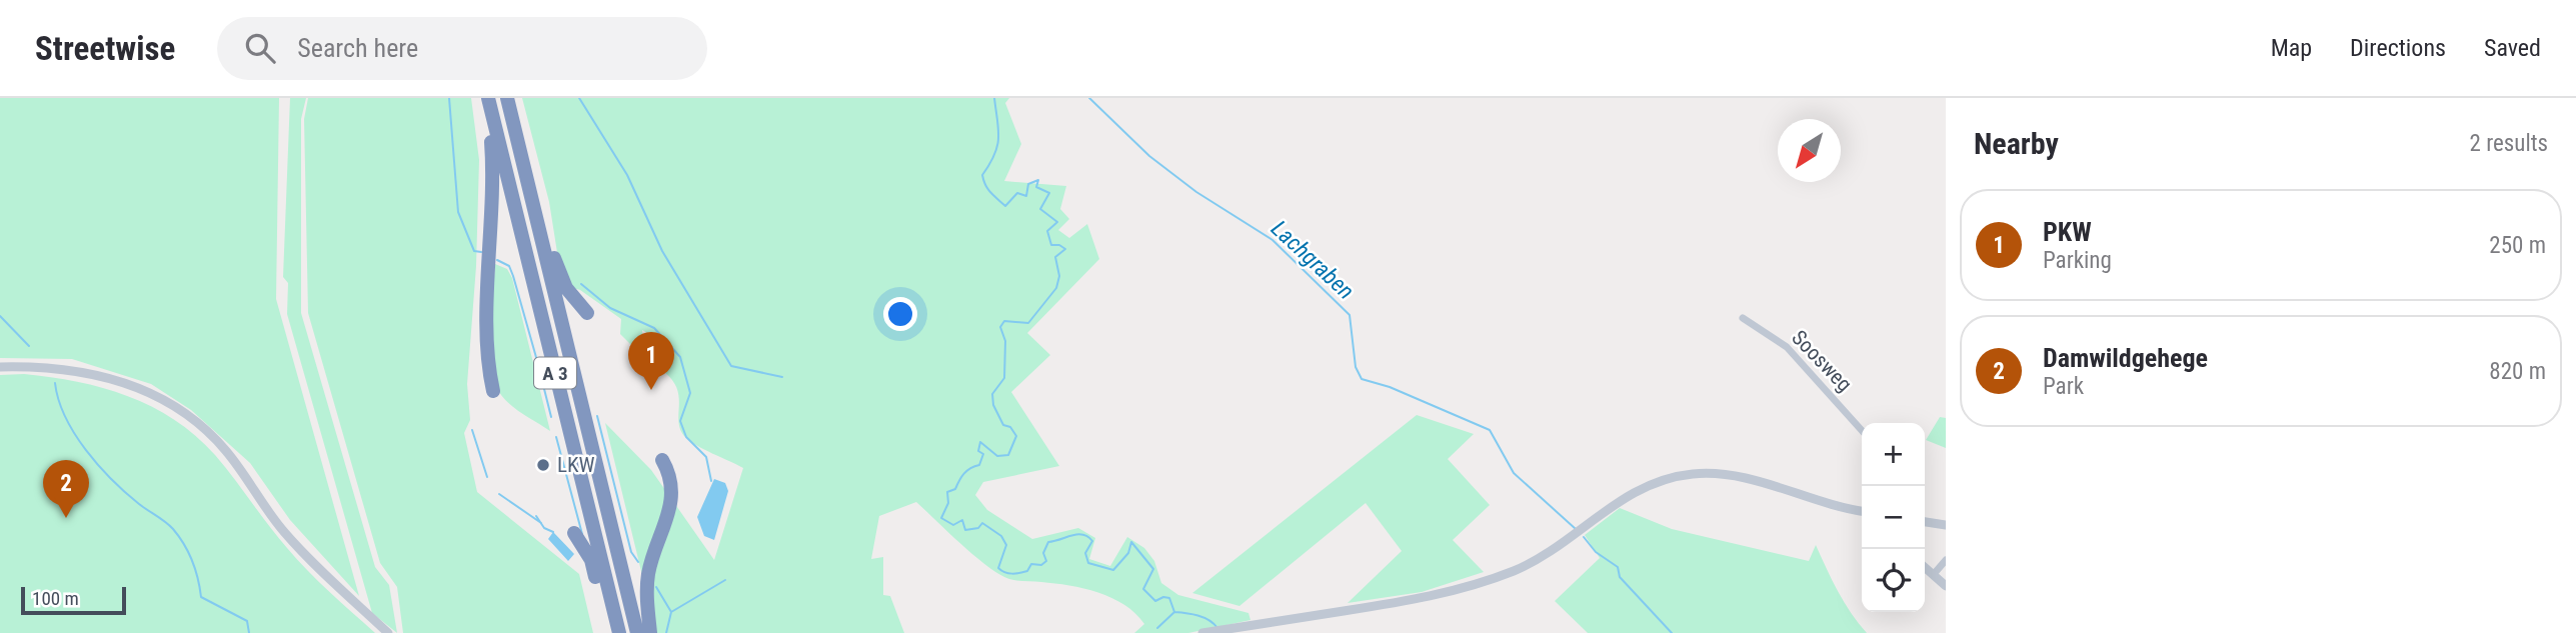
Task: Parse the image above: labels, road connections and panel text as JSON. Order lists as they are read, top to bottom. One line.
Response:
{"streets":{"highway":["A 3"],"street":["Soosweg"]},"water":["Lachgraben"],"places":["LKW"],"scale_bar":"100 m","north":"bottom left","page":{"header":"Streetwise","search":"Search here","nav":["Map","Directions","Saved"],"heading":["Nearby","2 results"],"list":[{"mark":"1","name":"PKW","note":"Parking","value":"250 m"},{"mark":"2","name":"Damwildgehege","note":"Park","value":"820 m"}],"pins":["1","2"],"map_buttons":["+","−"],"scale":"100 m"}}
